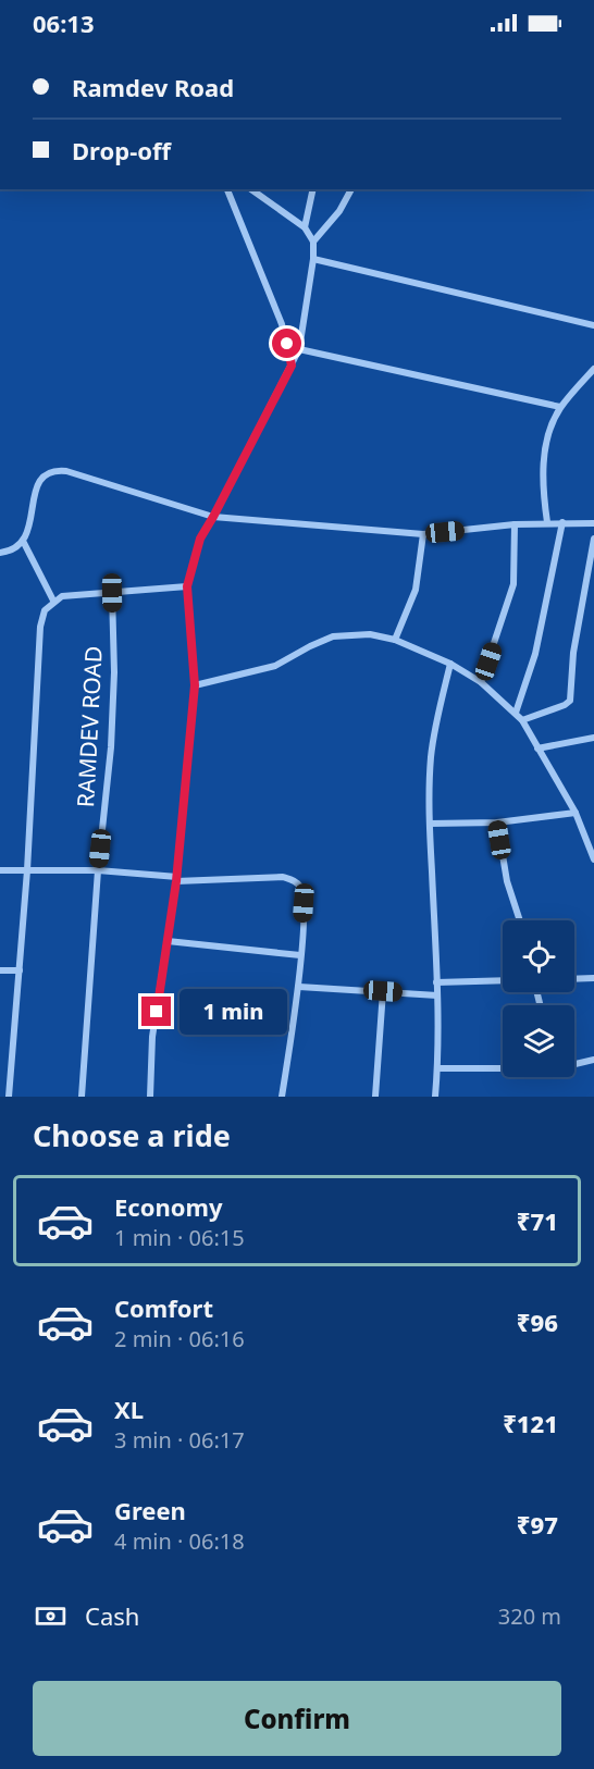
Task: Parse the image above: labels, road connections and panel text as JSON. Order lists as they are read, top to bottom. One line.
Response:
{"streets":{"street":["RAMDEV ROAD"]},"page":{"status":"06:13","banner":["Ramdev Road","Drop-off"],"bubble":"1 min","heading":"Choose a ride","list":[{"name":"Economy","note":"1 min · 06:15","value":"₹71"},{"name":"Comfort","note":"2 min · 06:16","value":"₹96"},{"name":"XL","note":"3 min · 06:17","value":"₹121"},{"name":"Green","note":"4 min · 06:18","value":"₹97"}],"pay":["Cash","320 m"],"buttons":"Confirm"}}
